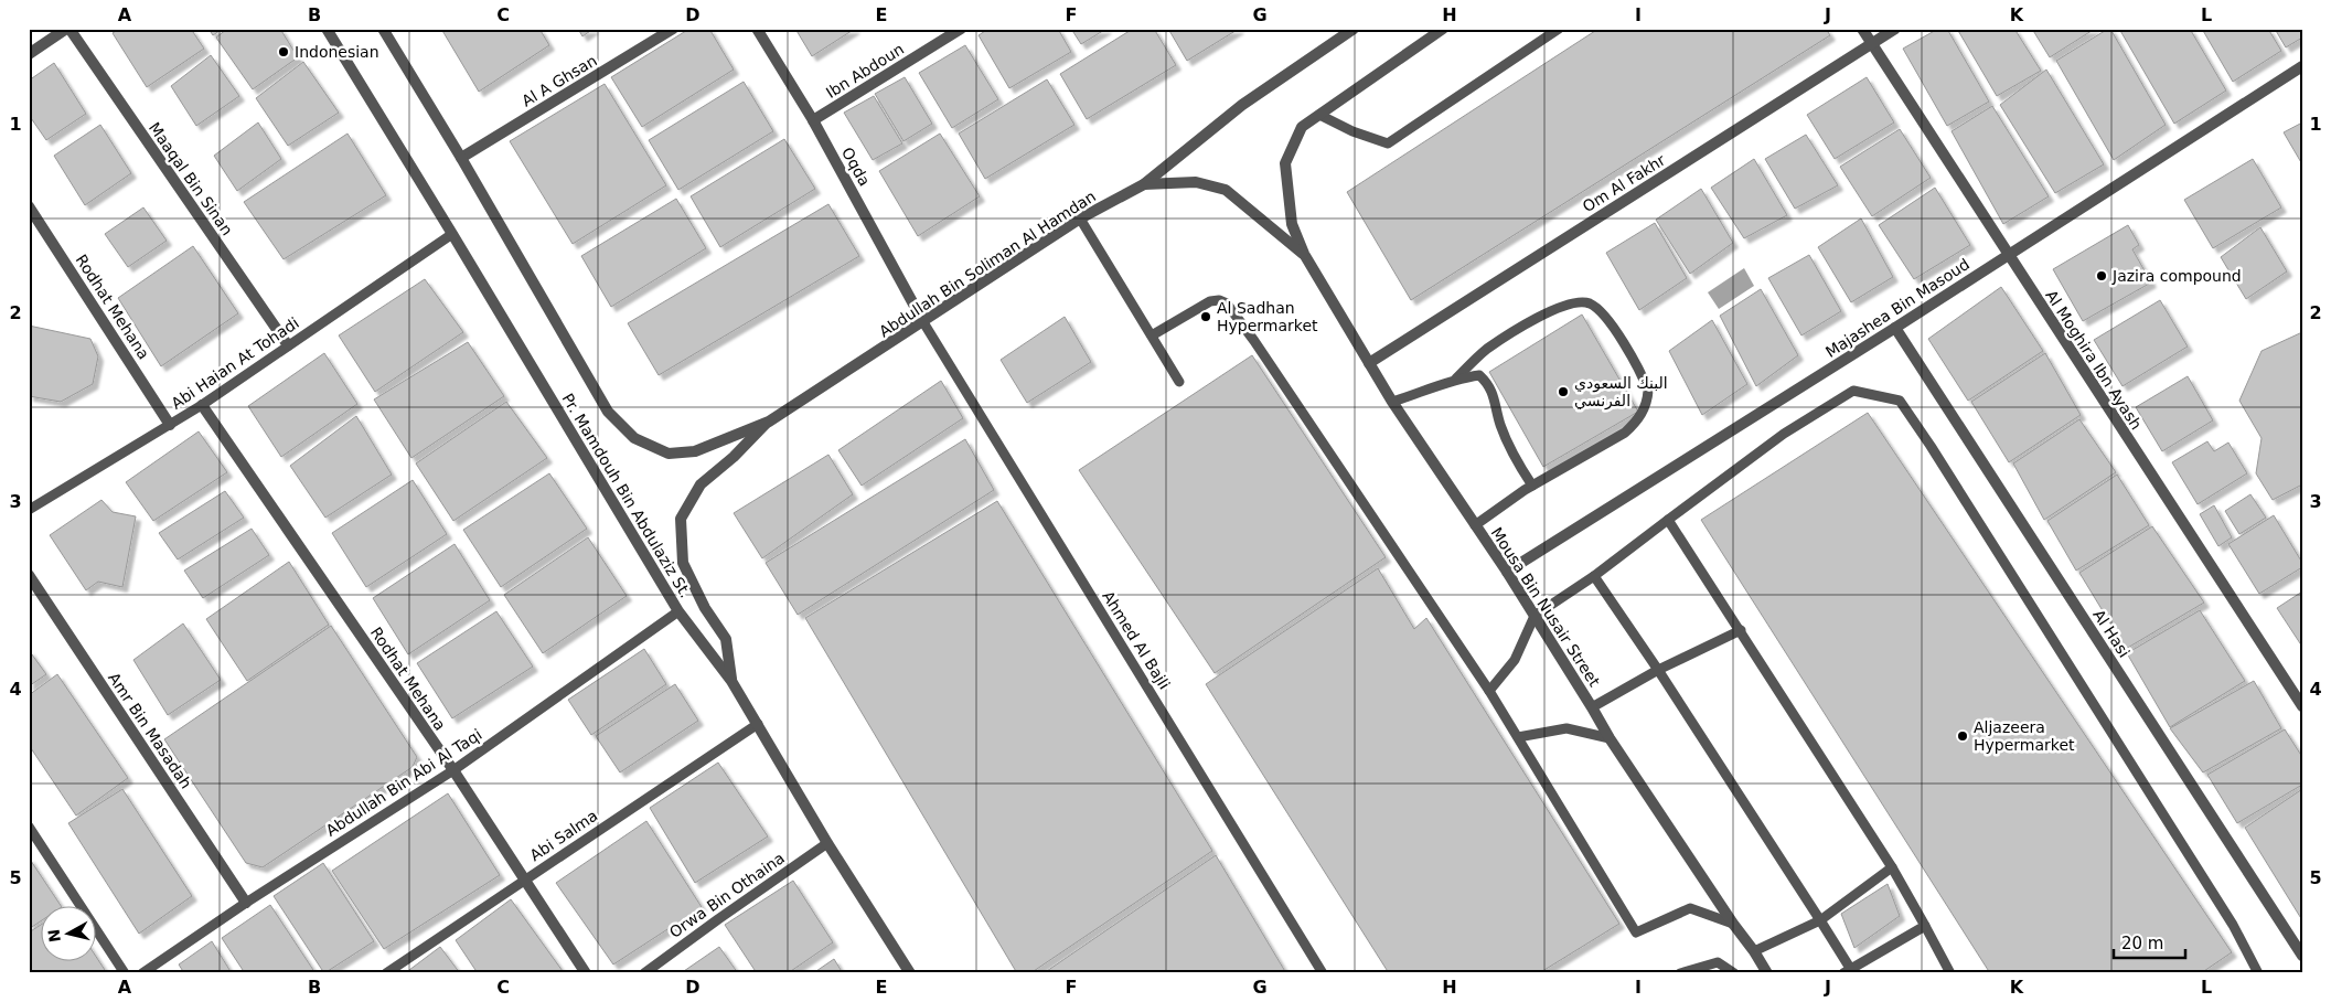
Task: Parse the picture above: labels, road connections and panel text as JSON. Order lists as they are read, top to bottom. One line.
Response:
{"streets":{"street":["Ibn Abdoun","Al A Ghsan","Oqda","Maaqal Bin Sinan","Om Al Fakhr","Abdullah Bin Soliman Al Hamdan","Rodhat Mehana","Majashea Bin Masoud","Al Moghira Ibn Ayash","Pr. Mamdouh Bin Abdulaziz St.","Mousa Bin Nusair Street","Al Hasi","Amr Bin Masadah"],"lane":["Abi Haian At Tohadi","Ahmed Al Bajli","Abdullah Bin Abi Al Taqi","Abi Salma","Orwa Bin Othaina"]},"crossings":[["Ibn Abdoun","Oqda"],["Al A Ghsan","Pr. Mamdouh Bin Abdulaziz St."],["Oqda","Abdullah Bin Soliman Al Hamdan"],["Oqda","Ahmed Al Bajli"],["Maaqal Bin Sinan","Abi Haian At Tohadi"],["Om Al Fakhr","Al Moghira Ibn Ayash"],["Om Al Fakhr","Mousa Bin Nusair Street"],["Abdullah Bin Soliman Al Hamdan","Pr. Mamdouh Bin Abdulaziz St."],["Abdullah Bin Soliman Al Hamdan","Ahmed Al Bajli"],["Rodhat Mehana","Abi Haian At Tohadi"],["Rodhat Mehana","Abdullah Bin Abi Al Taqi"],["Rodhat Mehana","Abi Salma"],["Majashea Bin Masoud","Al Moghira Ibn Ayash"],["Majashea Bin Masoud","Mousa Bin Nusair Street"],["Majashea Bin Masoud","Al Hasi"],["Abi Haian At Tohadi","Pr. Mamdouh Bin Abdulaziz St."],["Pr. Mamdouh Bin Abdulaziz St.","Abdullah Bin Abi Al Taqi"],["Pr. Mamdouh Bin Abdulaziz St.","Abi Salma"],["Pr. Mamdouh Bin Abdulaziz St.","Orwa Bin Othaina"],["Amr Bin Masadah","Abdullah Bin Abi Al Taqi"]],"places":["Indonesian","Jazira compound","Al Sadhan Hypermarket","البنك السعودي الفرنسي","Aljazeera Hypermarket"],"scale_bar":"20 m","north":"left","grid":{"columns":["A","B","C","D","E","F","G","H","I","J","K","L"],"rows":["1","2","3","4","5"]}}
